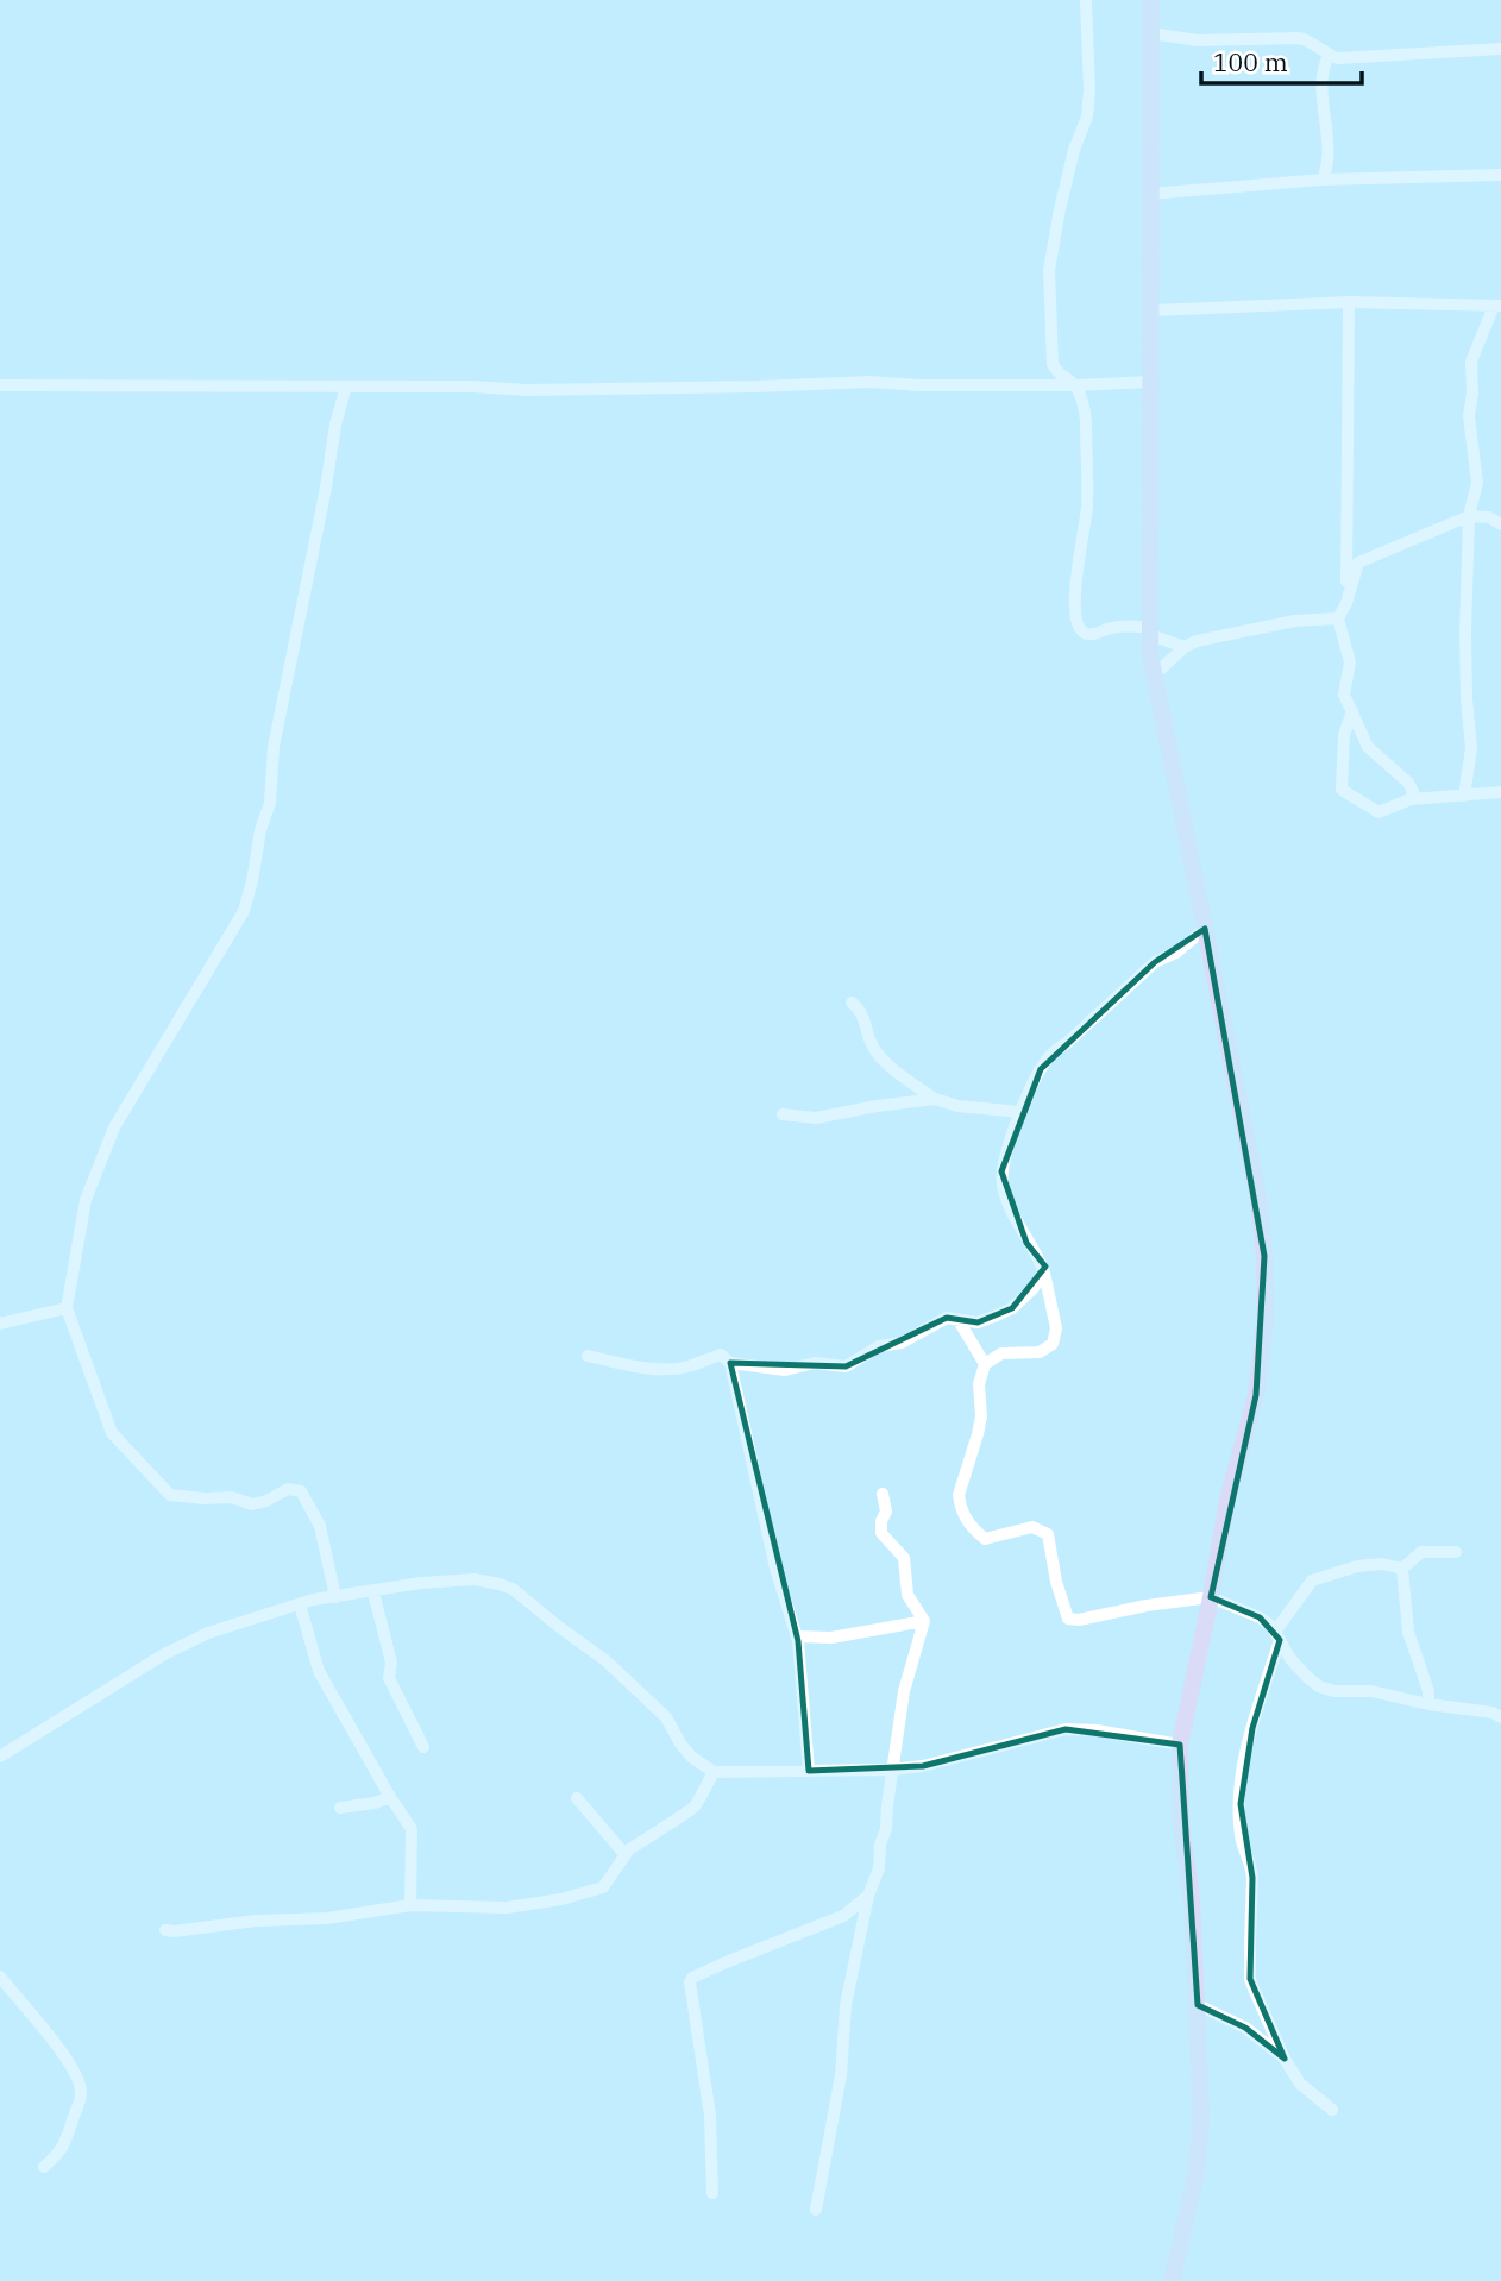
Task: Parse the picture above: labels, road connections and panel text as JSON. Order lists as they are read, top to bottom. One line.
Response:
{"scale_bar":"100 m"}
